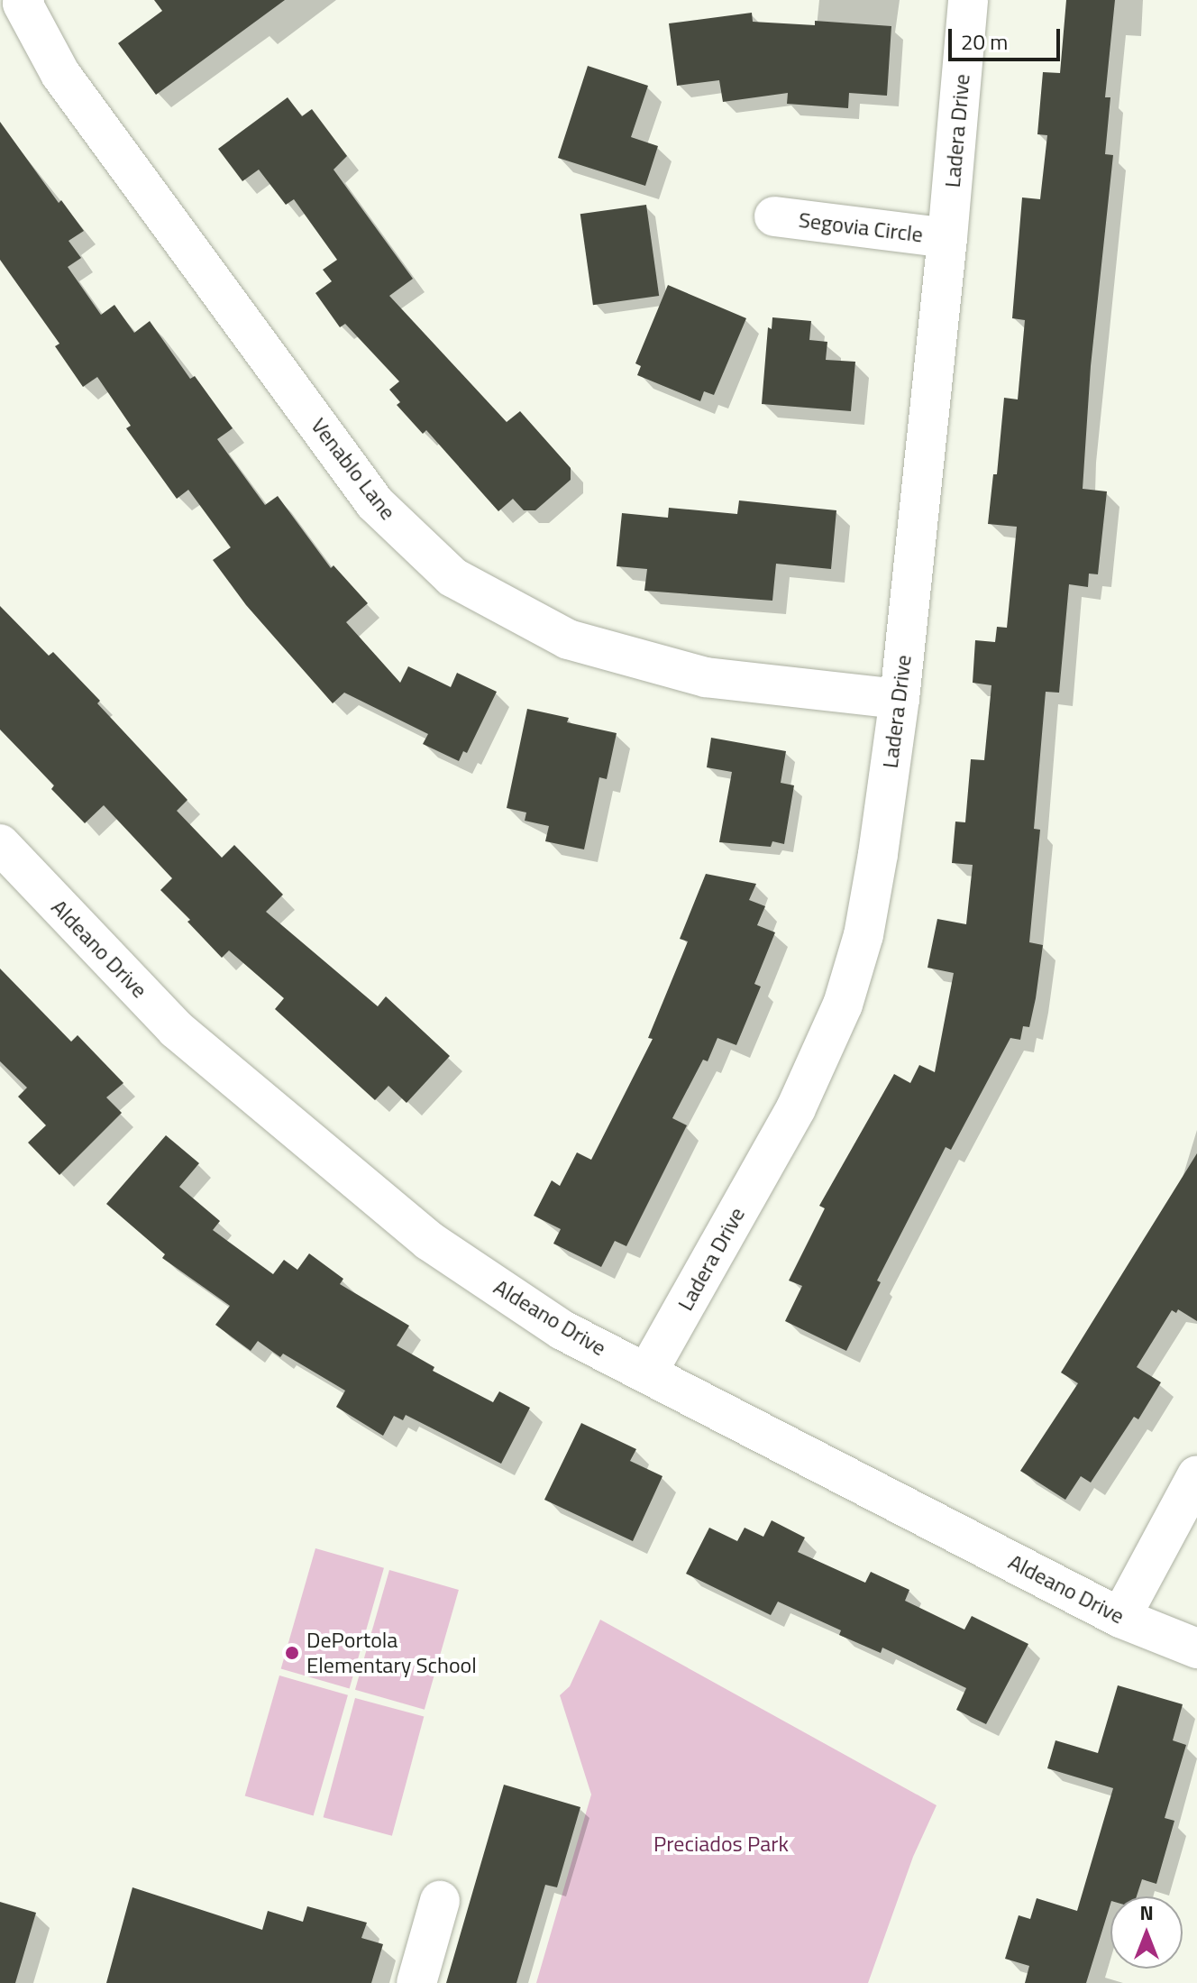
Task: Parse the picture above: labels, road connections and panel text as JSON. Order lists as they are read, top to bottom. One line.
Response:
{"streets":{"street":["Ladera Drive","Segovia Circle","Venablo Lane","Aldeano Drive"]},"crossings":[["Ladera Drive","Segovia Circle"],["Ladera Drive","Venablo Lane"],["Ladera Drive","Aldeano Drive"]],"parks":["Preciados Park"],"places":["DePortola Elementary School"],"scale_bar":"20 m","north":"top"}
